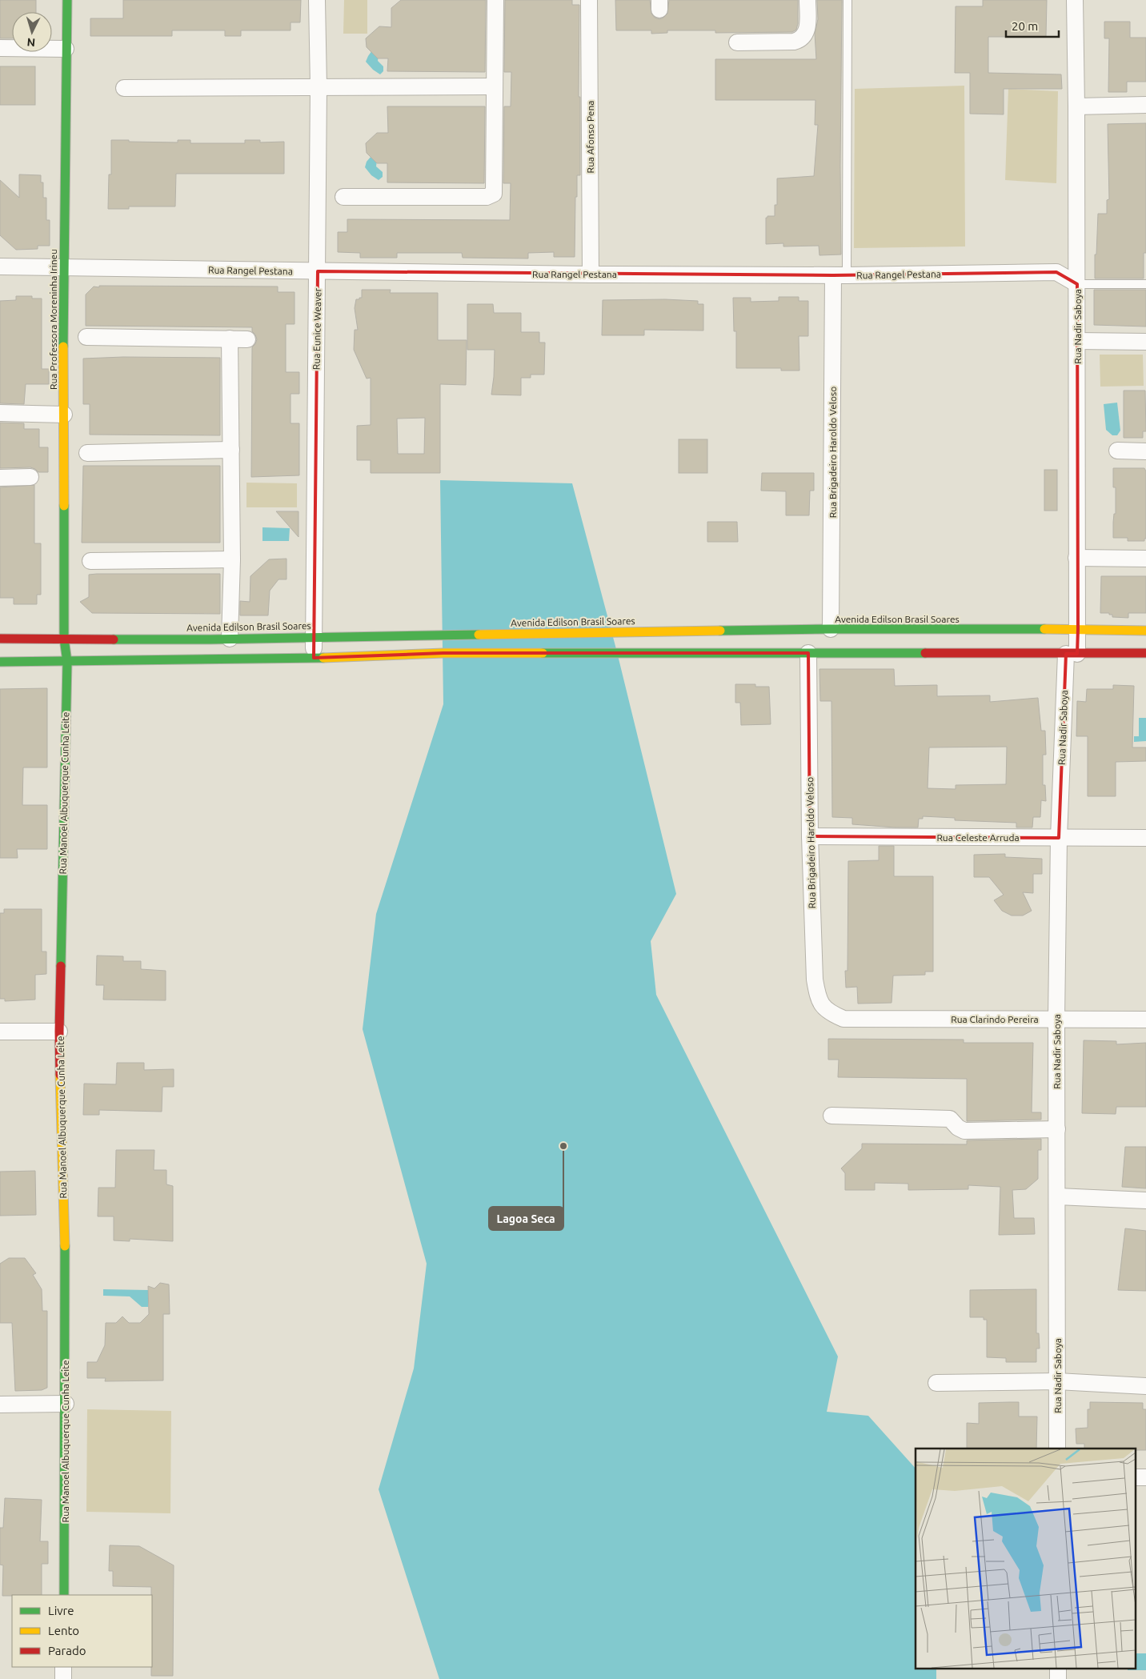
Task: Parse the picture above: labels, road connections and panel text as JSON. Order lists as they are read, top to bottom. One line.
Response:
{"streets":{"main road":["Rua Professora Moreninha Irineu","Avenida Edilson Brasil Soares","Rua Manoel Albuquerque Cunha Leite"],"street":["Rua Afonso Pena","Rua Rangel Pestana","Rua Nadir Saboya","Rua Eunice Weaver","Rua Brigadeiro Haroldo Veloso","Rua Celeste Arruda","Rua Clarindo Pereira"]},"crossings":[["Rua Afonso Pena","Rua Rangel Pestana"],["Rua Rangel Pestana","Rua Professora Moreninha Irineu"],["Rua Rangel Pestana","Rua Nadir Saboya"],["Rua Rangel Pestana","Rua Eunice Weaver"],["Rua Rangel Pestana","Rua Brigadeiro Haroldo Veloso"],["Rua Professora Moreninha Irineu","Avenida Edilson Brasil Soares"],["Rua Professora Moreninha Irineu","Rua Manoel Albuquerque Cunha Leite"],["Rua Nadir Saboya","Avenida Edilson Brasil Soares"],["Rua Nadir Saboya","Rua Celeste Arruda"],["Rua Nadir Saboya","Rua Clarindo Pereira"],["Rua Eunice Weaver","Avenida Edilson Brasil Soares"],["Rua Brigadeiro Haroldo Veloso","Avenida Edilson Brasil Soares"],["Rua Brigadeiro Haroldo Veloso","Rua Celeste Arruda"],["Rua Brigadeiro Haroldo Veloso","Rua Clarindo Pereira"],["Avenida Edilson Brasil Soares","Rua Manoel Albuquerque Cunha Leite"]],"places":["Lagoa Seca"],"legend":["Livre","Lento","Parado"],"scale_bar":"20 m","north":"bottom"}
